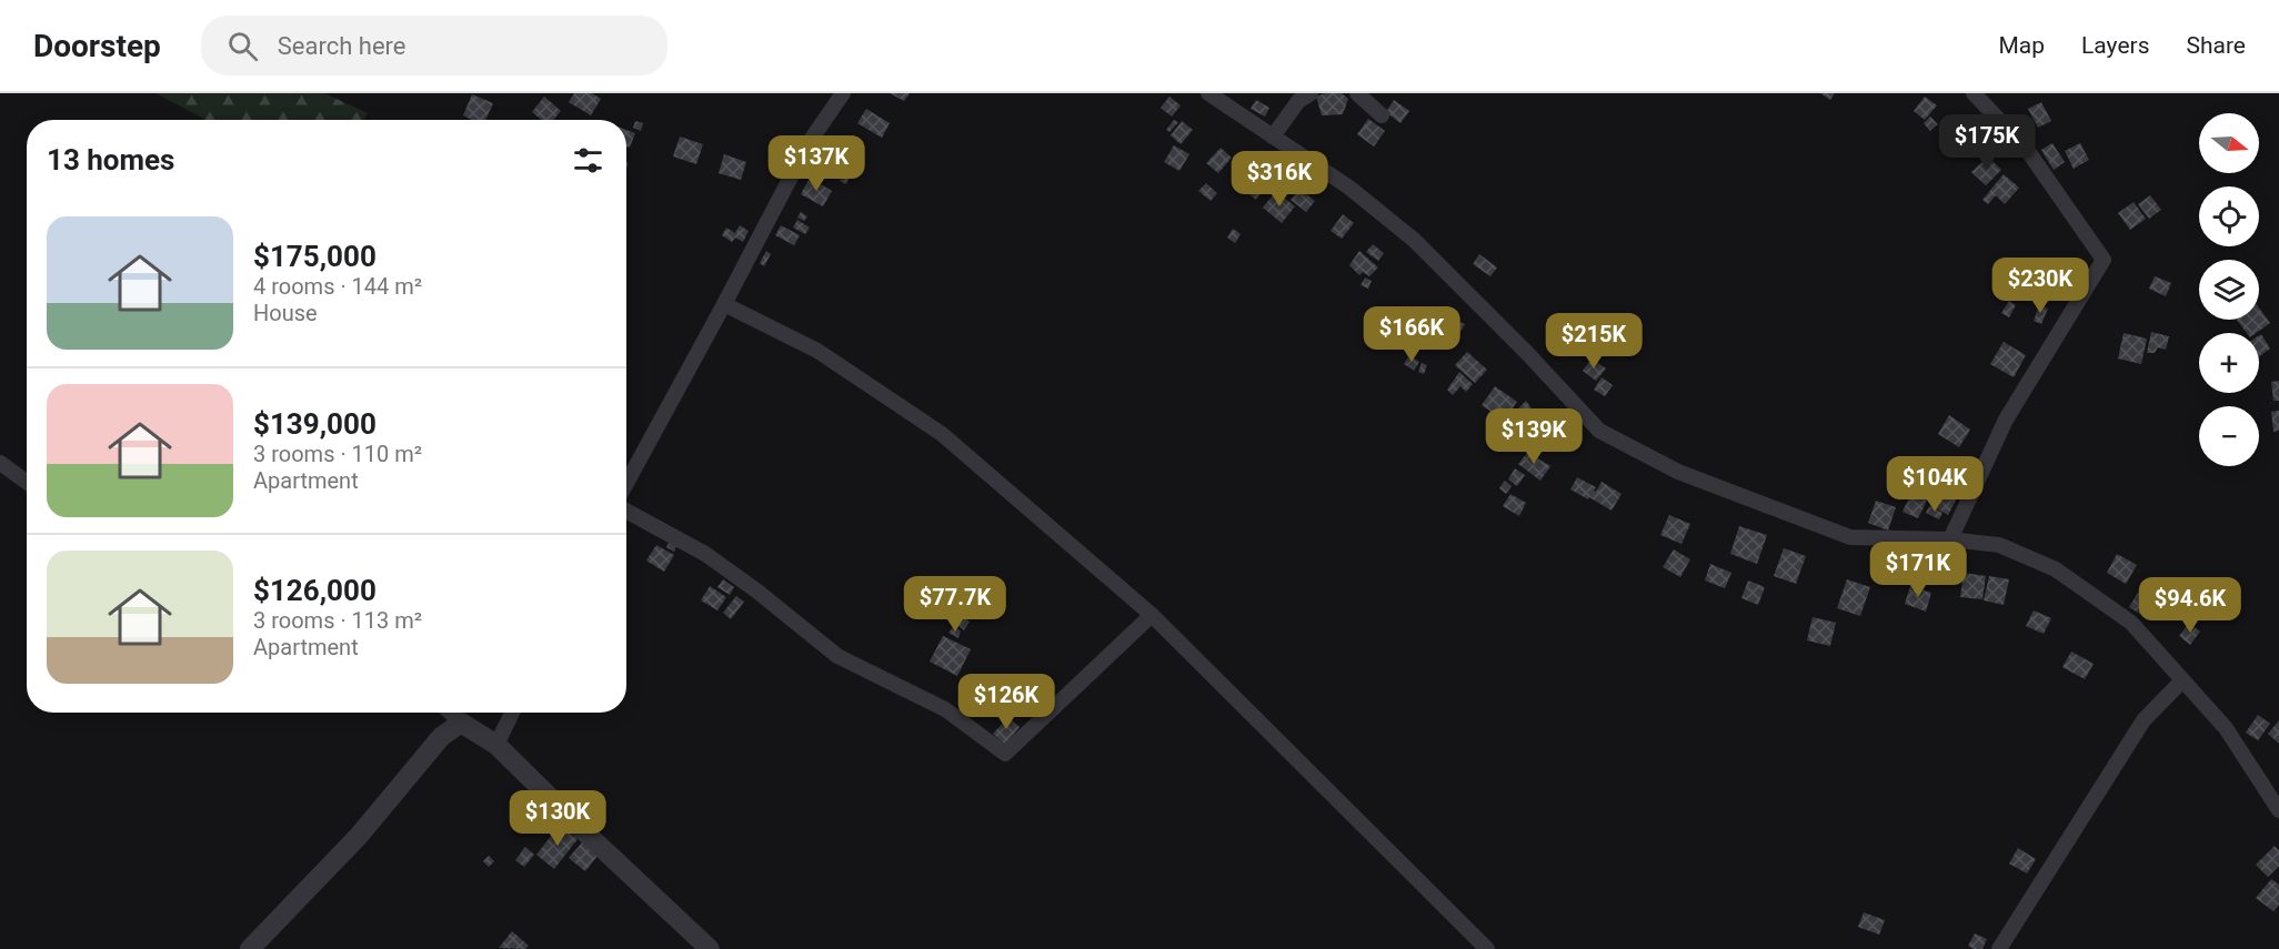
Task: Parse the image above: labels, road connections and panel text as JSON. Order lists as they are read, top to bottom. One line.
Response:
{"north":"right","page":{"header":"Doorstep","search":"Search here","nav":["Map","Layers","Share"],"map_buttons":["+","−"],"price":["$175K","$137K","$316K","$230K","$166K","$215K","$139K","$104K","$171K","$77.7K","$94.6K","$126K","$130K"],"heading":"13 homes","list":[{"name":"$175,000","note":"4 rooms · 144 m² · House"},{"name":"$139,000","note":"3 rooms · 110 m² · Apartment"},{"name":"$126,000","note":"3 rooms · 113 m² · Apartment"}]}}
